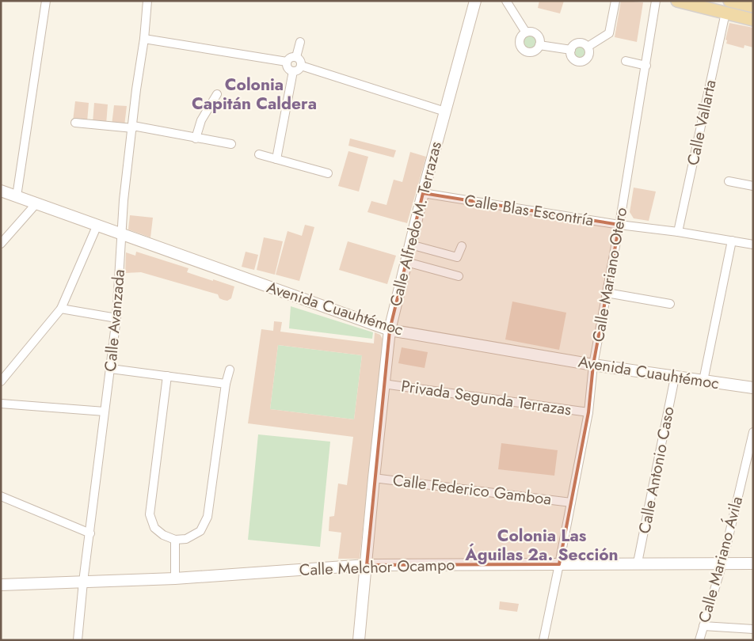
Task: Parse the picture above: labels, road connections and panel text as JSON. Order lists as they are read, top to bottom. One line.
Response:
{"streets":{"street":["Calle Vallarta","Calle Blas Escontría","Calle Alfredo M. Terrazas","Calle Mariano Otero","Avenida Cuauhtémoc","Calle Avanzada","Privada Segunda Terrazas","Calle Antonio Caso","Calle Federico Gamboa","Calle Mariano Ávila","Calle Melchor Ocampo"]},"crossings":[["Calle Vallarta","Calle Blas Escontría"],["Calle Blas Escontría","Calle Alfredo M. Terrazas"],["Calle Blas Escontría","Calle Mariano Otero"],["Calle Alfredo M. Terrazas","Avenida Cuauhtémoc"],["Calle Alfredo M. Terrazas","Privada Segunda Terrazas"],["Calle Alfredo M. Terrazas","Calle Federico Gamboa"],["Calle Alfredo M. Terrazas","Calle Melchor Ocampo"],["Calle Mariano Otero","Avenida Cuauhtémoc"],["Calle Mariano Otero","Privada Segunda Terrazas"],["Calle Mariano Otero","Calle Federico Gamboa"],["Calle Mariano Otero","Calle Melchor Ocampo"],["Avenida Cuauhtémoc","Calle Avanzada"],["Avenida Cuauhtémoc","Calle Antonio Caso"],["Calle Avanzada","Calle Melchor Ocampo"],["Calle Antonio Caso","Calle Melchor Ocampo"],["Calle Mariano Ávila","Calle Melchor Ocampo"]],"districts":["Colonia Capitán Caldera","Colonia Las Águilas 2a. Sección"]}
